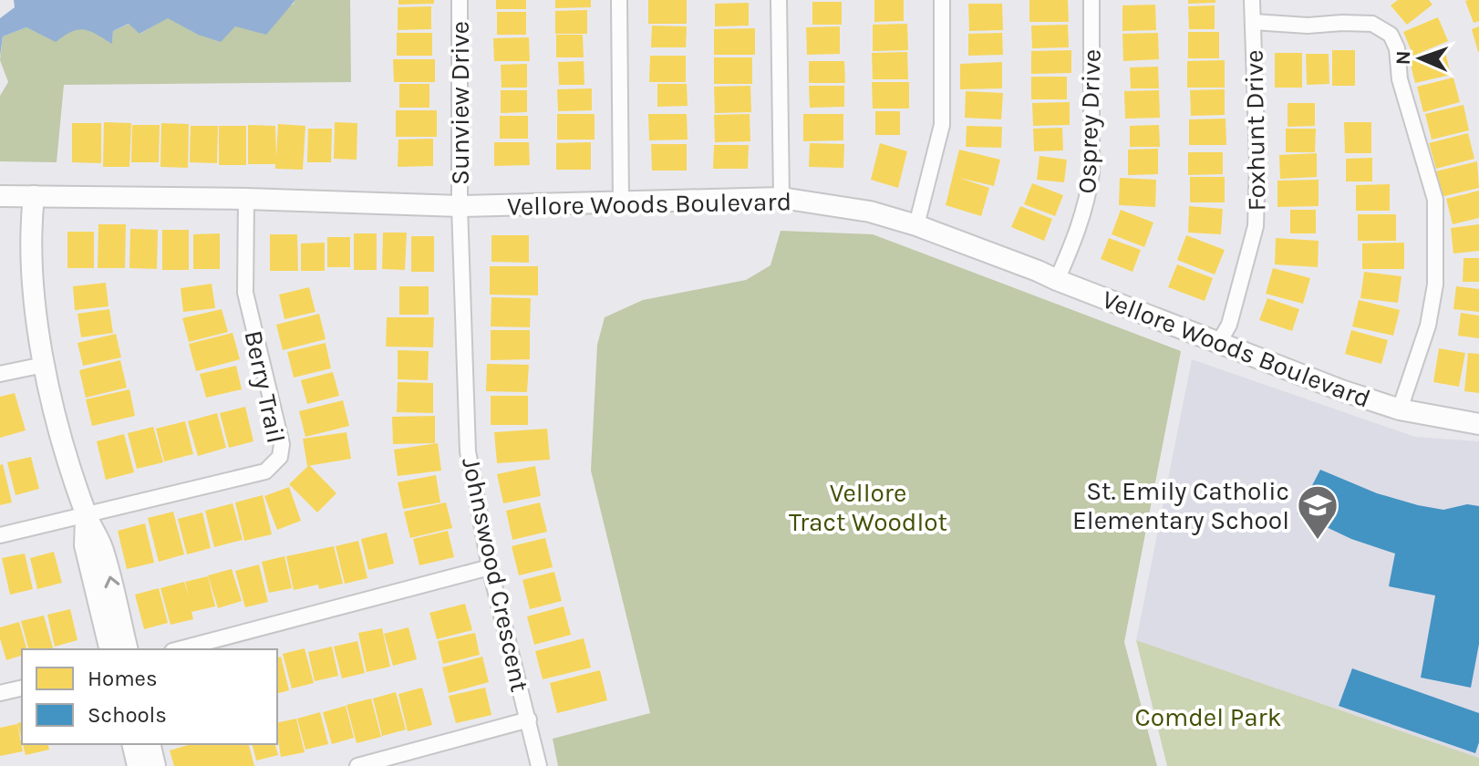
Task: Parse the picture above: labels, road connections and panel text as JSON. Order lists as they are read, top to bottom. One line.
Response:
{"streets":{"street":["Sunview Drive","Osprey Drive","Foxhunt Drive","Vellore Woods Boulevard","Berry Trail","Johnswood Crescent"]},"crossings":[["Sunview Drive","Vellore Woods Boulevard"],["Sunview Drive","Johnswood Crescent"],["Osprey Drive","Vellore Woods Boulevard"],["Foxhunt Drive","Vellore Woods Boulevard"],["Vellore Woods Boulevard","Berry Trail"],["Vellore Woods Boulevard","Johnswood Crescent"]],"parks":["Vellore Tract Woodlot","Comdel Park"],"places":{"school or university":["St. Emily Catholic Elementary School"]},"legend":["Homes","Schools"],"north":"left"}
